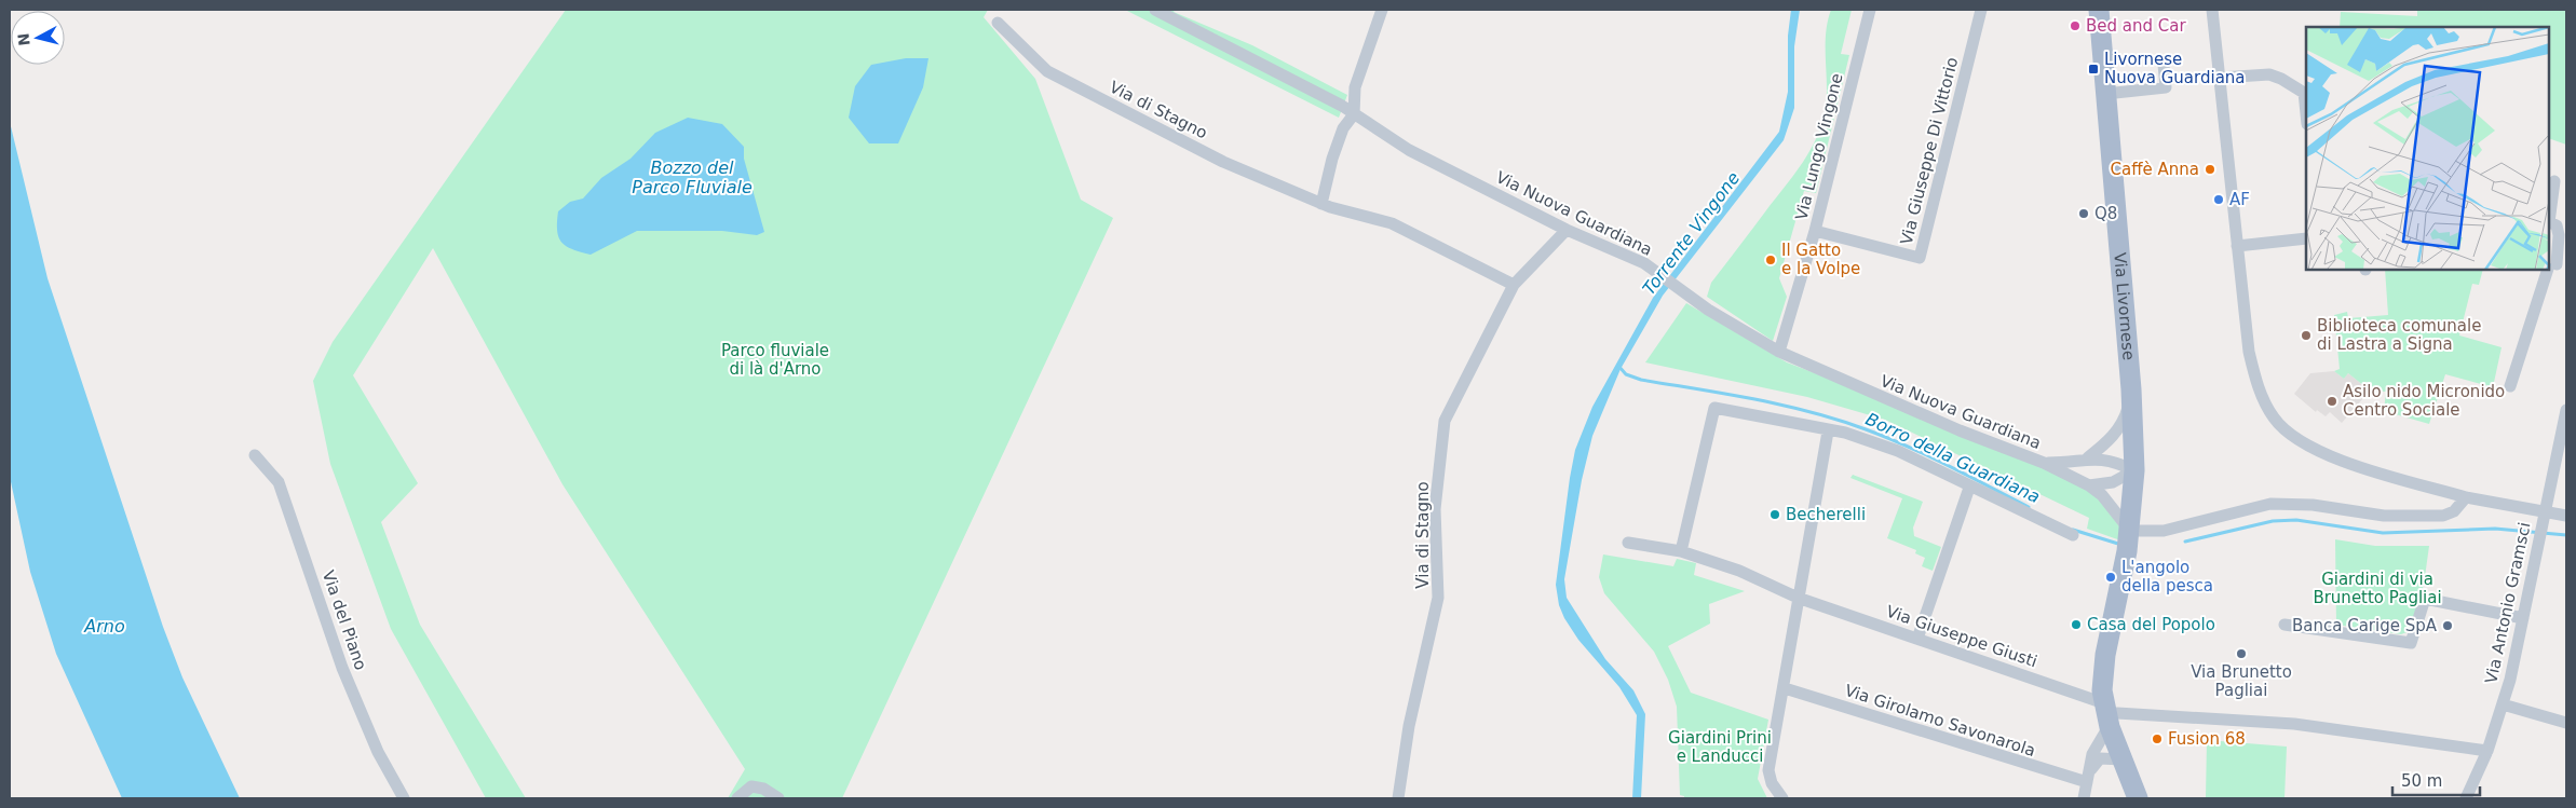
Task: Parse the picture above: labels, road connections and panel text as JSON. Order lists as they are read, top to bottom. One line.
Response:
{"streets":{"main road":["Via Livornese"],"street":["Via di Stagno","Via Lungo Vingone","Via Giuseppe Di Vittorio","Via Nuova Guardiana","Via Antonio Gramsci","Via del Piano","Via Giuseppe Giusti","Via Girolamo Savonarola"]},"crossings":[["Via di Stagno","Via Nuova Guardiana"],["Via Lungo Vingone","Via Giuseppe Di Vittorio"],["Via Lungo Vingone","Via Nuova Guardiana"],["Via Nuova Guardiana","Via Livornese"],["Via Livornese","Via Giuseppe Giusti"],["Via Antonio Gramsci","Via Giuseppe Giusti"]],"water":["Bozzo del Parco Fluviale","Torrente Vingone","Borro della Guardiana","Arno"],"parks":["Parco fluviale di là d'Arno","Giardini di via Brunetto Pagliai","Giardini Prini e Landucci"],"places":{"other":["Bed and Car","Caffè Anna","AF","Q8","Il Gatto e la Volpe","Biblioteca comunale di Lastra a Signa","Asilo nido Micronido Centro Sociale","Becherelli","L'angolo della pesca","Casa del Popolo","Banca Carige SpA","Via Brunetto Pagliai","Fusion 68"],"transit":["Livornese Nuova Guardiana"]},"scale_bar":"50 m","north":"left"}
